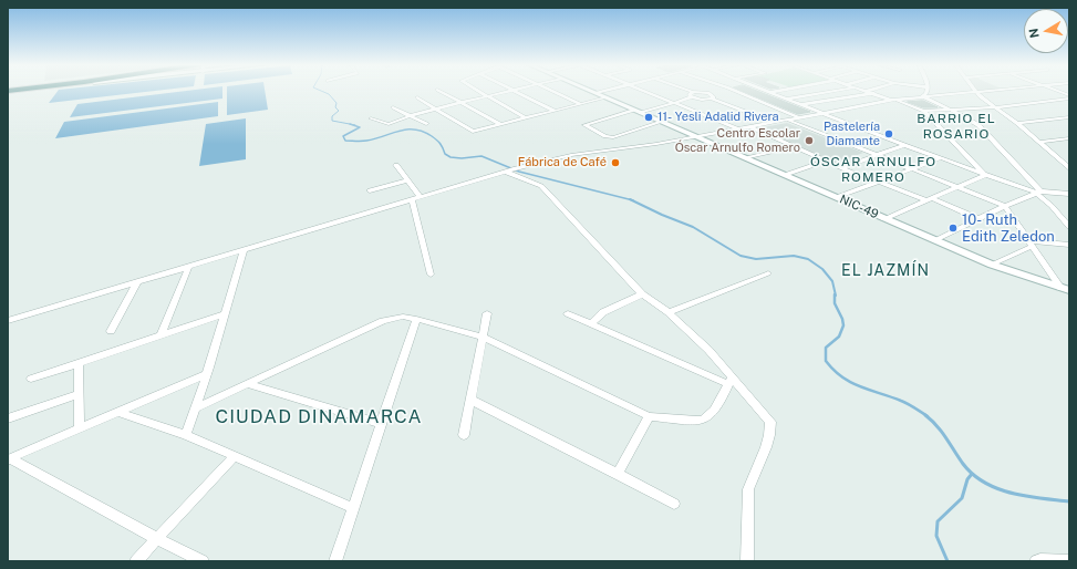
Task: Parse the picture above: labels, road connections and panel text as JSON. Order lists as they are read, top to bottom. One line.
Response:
{"streets":{"street":["NIC-49"]},"districts":["BARRIO EL ROSARIO","ÓSCAR ARNULFO ROMERO","EL JAZMÍN","CIUDAD DINAMARCA"],"places":["11- Yesli Adalid Rivera","Pastelería Diamante","Centro Escolar Óscar Arnulfo Romero","Fábrica de Café","10- Ruth Edith Zeledon"],"north":"left"}
